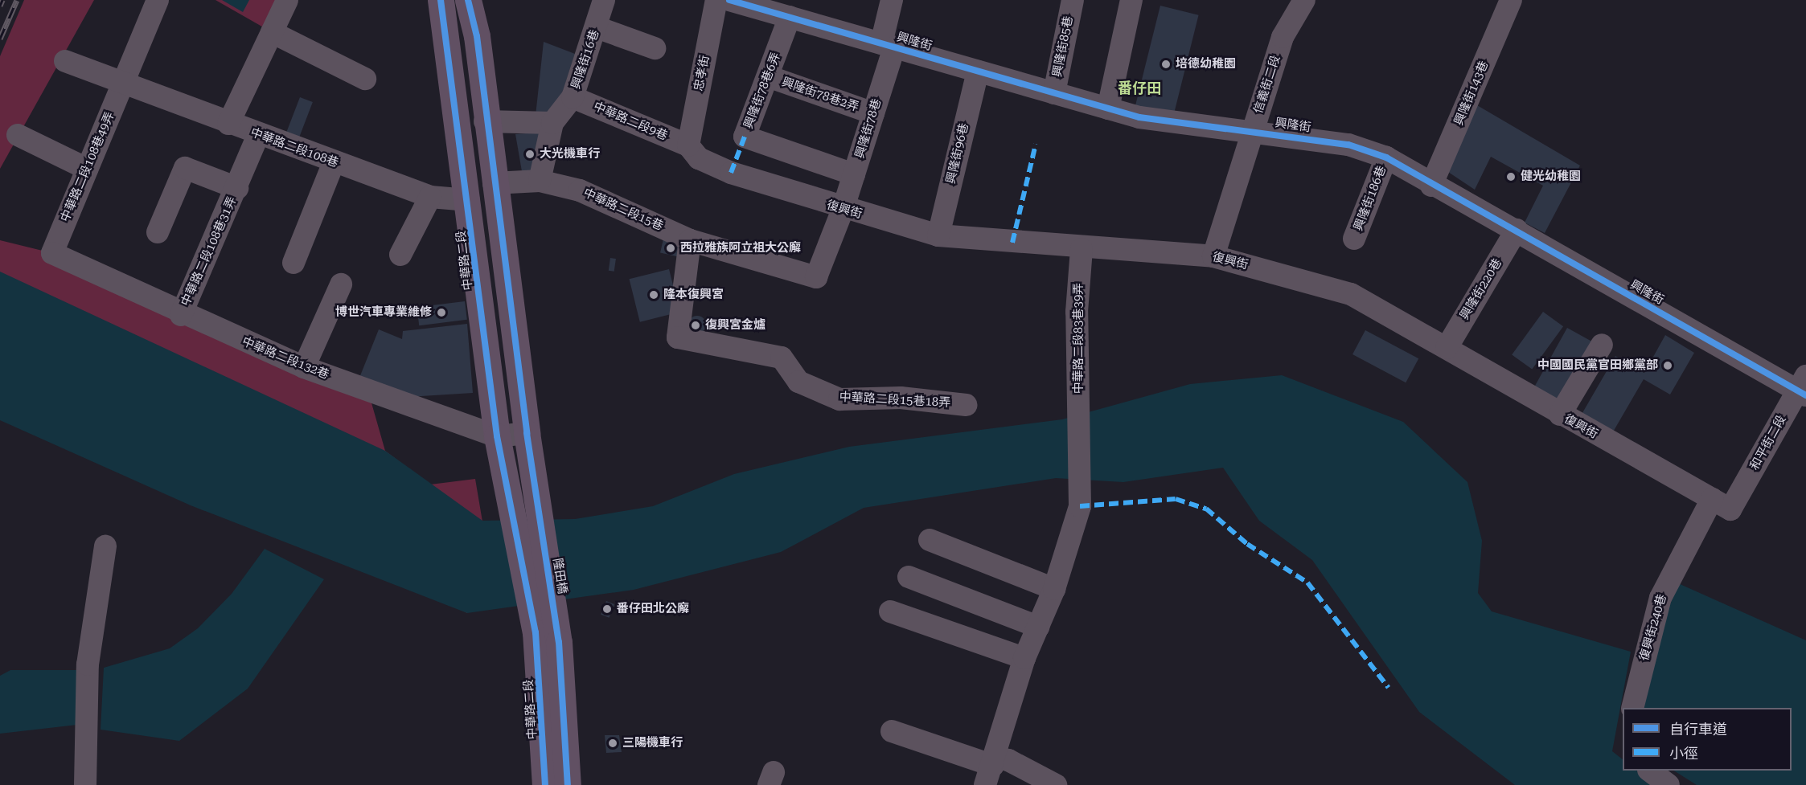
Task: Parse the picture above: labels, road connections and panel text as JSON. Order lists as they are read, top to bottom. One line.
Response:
{"streets":{"main road":["中華路二段","隆田橋"],"street":["興隆街","興隆街85巷","興隆街16巷","忠孝街","信義街二段","興隆街78巷6弄","興隆街143巷","興隆街78巷2弄","中華路二段9巷","興隆街78巷","中華路二段108巷","興隆街96巷","中華路二段108巷49弄","興隆街186巷","中華路二段15巷","復興街","中華路二段108巷31弄","興隆街220巷","中華路二段83巷39弄","中華路二段132巷","中華路二段15巷18弄","和平街二段","復興街240巷"]},"crossings":[["興隆街","興隆街85巷"],["興隆街","信義街二段"],["興隆街","興隆街78巷6弄"],["興隆街","興隆街143巷"],["興隆街","興隆街78巷"],["興隆街","興隆街96巷"],["興隆街","興隆街186巷"],["興隆街","興隆街220巷"],["興隆街","和平街二段"],["興隆街16巷","中華路二段9巷"],["興隆街16巷","中華路二段15巷"],["忠孝街","中華路二段9巷"],["忠孝街","復興街"],["信義街二段","復興街"],["興隆街78巷6弄","興隆街78巷2弄"],["興隆街78巷6弄","興隆街78巷"],["興隆街78巷2弄","興隆街78巷"],["中華路二段9巷","復興街"],["興隆街78巷","中華路二段15巷"],["興隆街78巷","復興街"],["中華路二段108巷","中華路二段108巷49弄"],["中華路二段108巷","中華路二段108巷31弄"],["中華路二段108巷","中華路二段"],["興隆街96巷","復興街"],["中華路二段108巷49弄","中華路二段132巷"],["中華路二段15巷","中華路二段15巷18弄"],["復興街","興隆街220巷"],["復興街","中華路二段83巷39弄"],["復興街","和平街二段"],["復興街","復興街240巷"],["中華路二段108巷31弄","中華路二段132巷"],["中華路二段","中華路二段132巷"],["中華路二段","隆田橋"],["中華路二段132巷","隆田橋"],["和平街二段","復興街240巷"]],"districts":["番仔田"],"places":["培德幼稚園","大光機車行","健光幼稚園","西拉雅族阿立祖大公廨","隆本復興宮","博世汽車專業維修","復興宮金爐","中國國民黨官田鄉黨部","番仔田北公廨","三陽機車行"],"legend":["自行車道","小徑"]}
